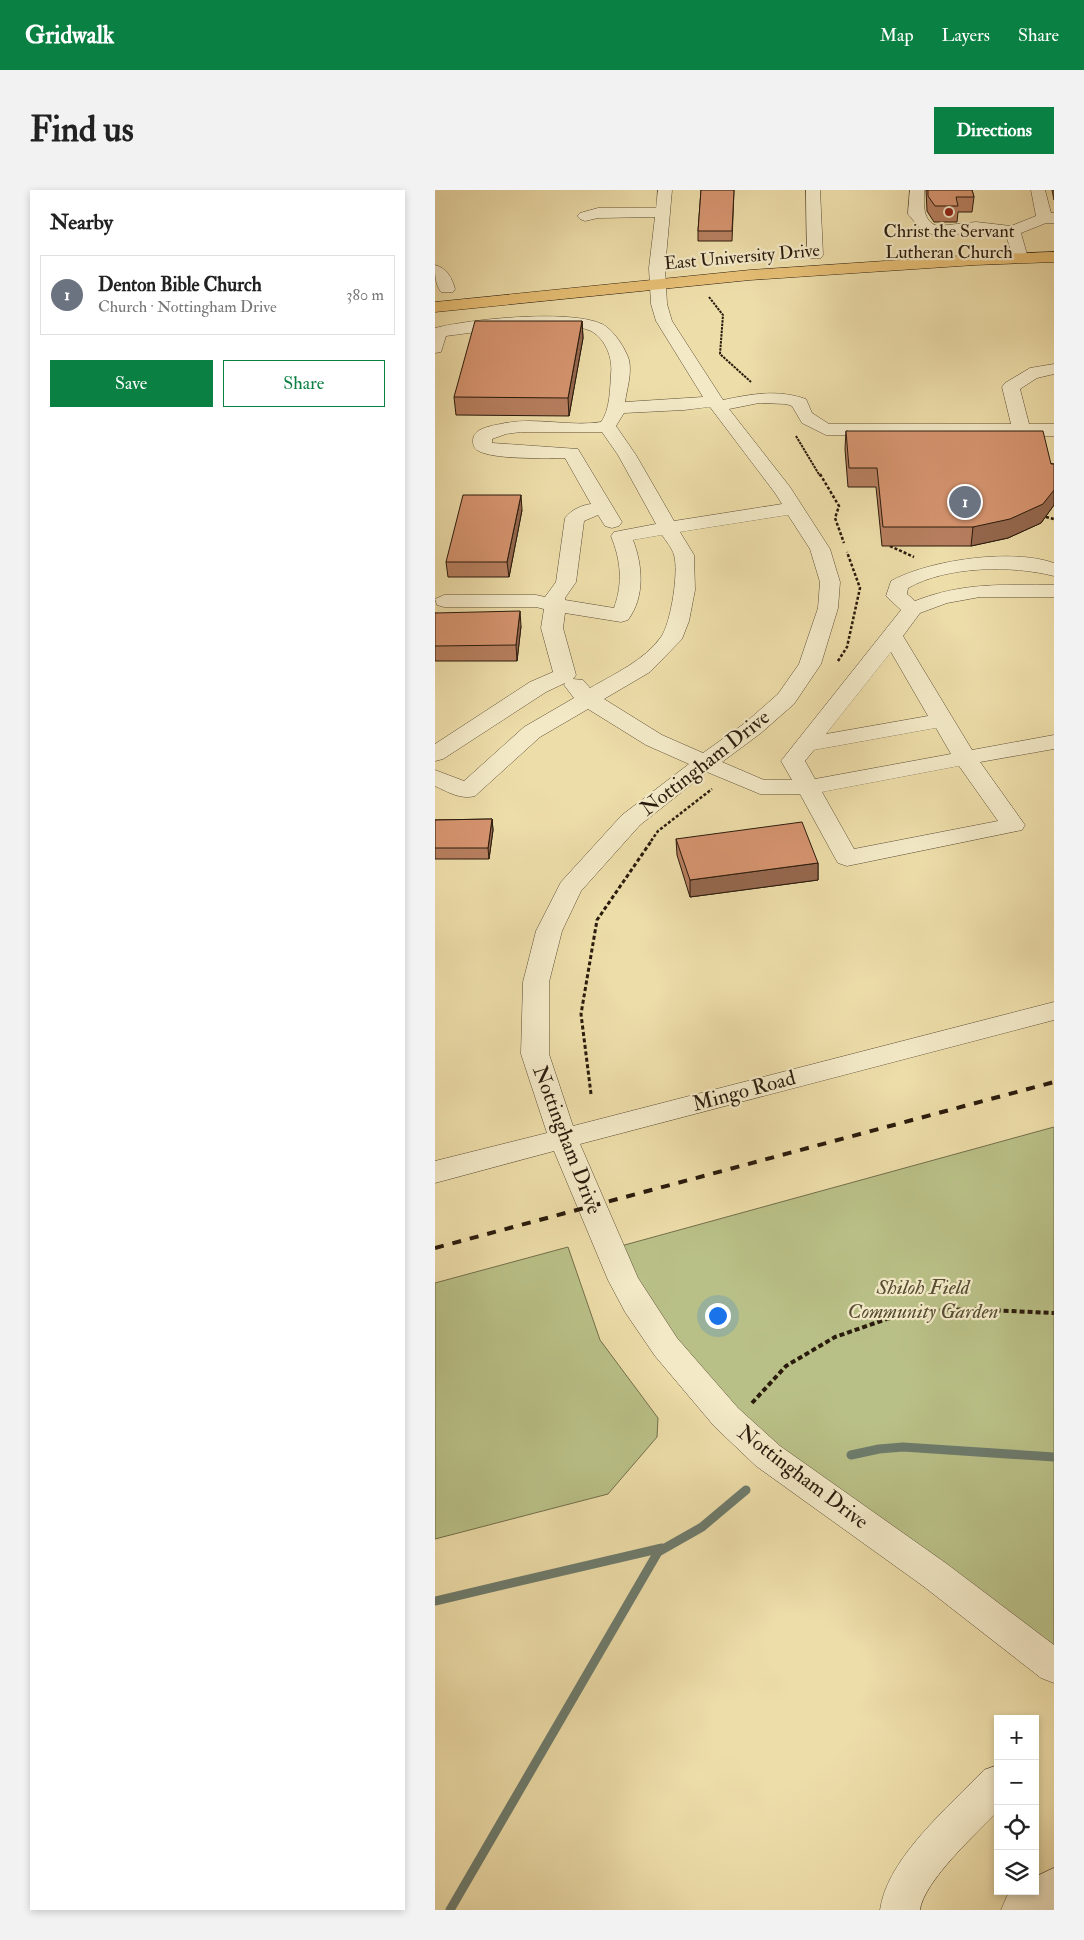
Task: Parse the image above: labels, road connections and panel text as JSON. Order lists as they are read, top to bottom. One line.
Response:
{"streets":{"main road":["East University Drive"],"street":["Nottingham Drive","Mingo Road"]},"crossings":[["East University Drive","Nottingham Drive"],["Nottingham Drive","Mingo Road"]],"parks":["Shiloh Field Community Garden"],"places":["Christ the Servant Lutheran Church"],"page":{"header":"Gridwalk","nav":["Map","Layers","Share"],"buttons":["Directions",["Save","Share"]],"title":"Find us","heading":"Nearby","list":[{"mark":"1","name":"Denton Bible Church","note":"Church · Nottingham Drive","value":"380 m"}],"pins":"1","map_buttons":["+","−"]}}
